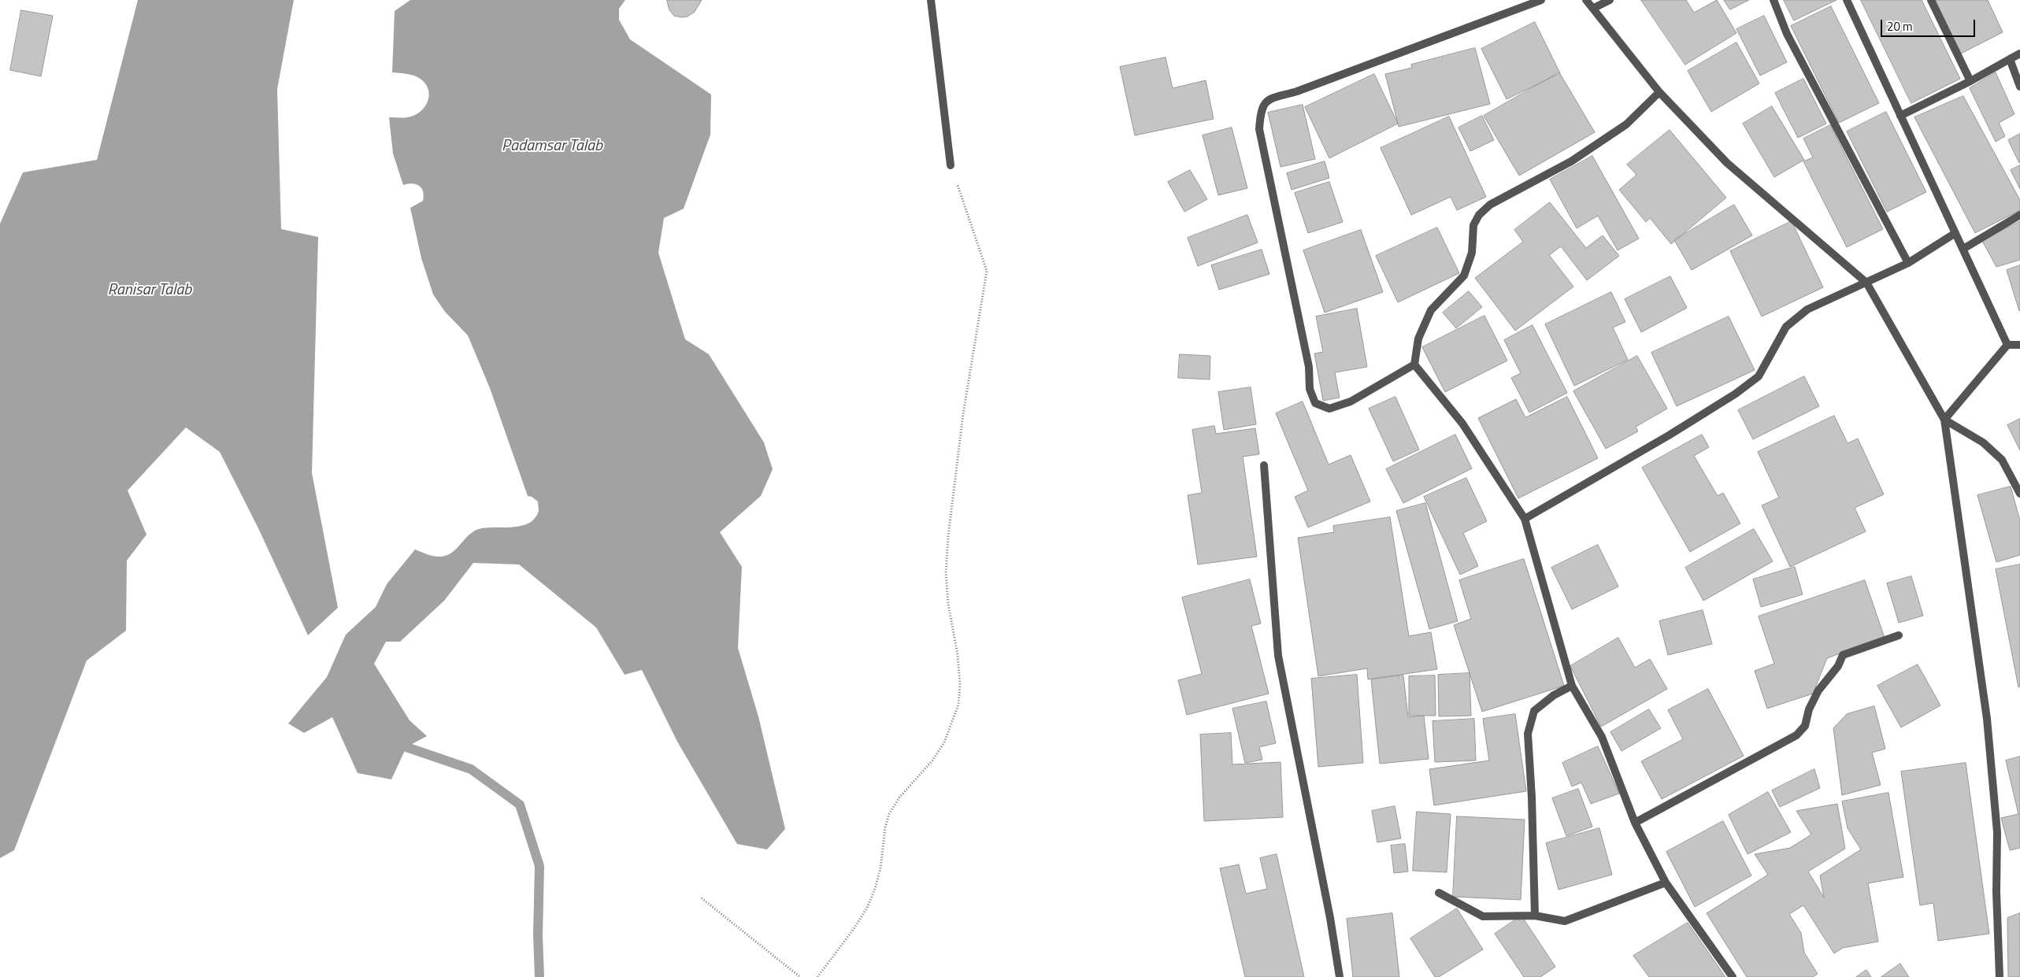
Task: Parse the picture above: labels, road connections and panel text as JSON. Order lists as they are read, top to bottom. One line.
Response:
{"water":["Padamsar Talab","Ranisar Talab"],"scale_bar":"20 m"}
